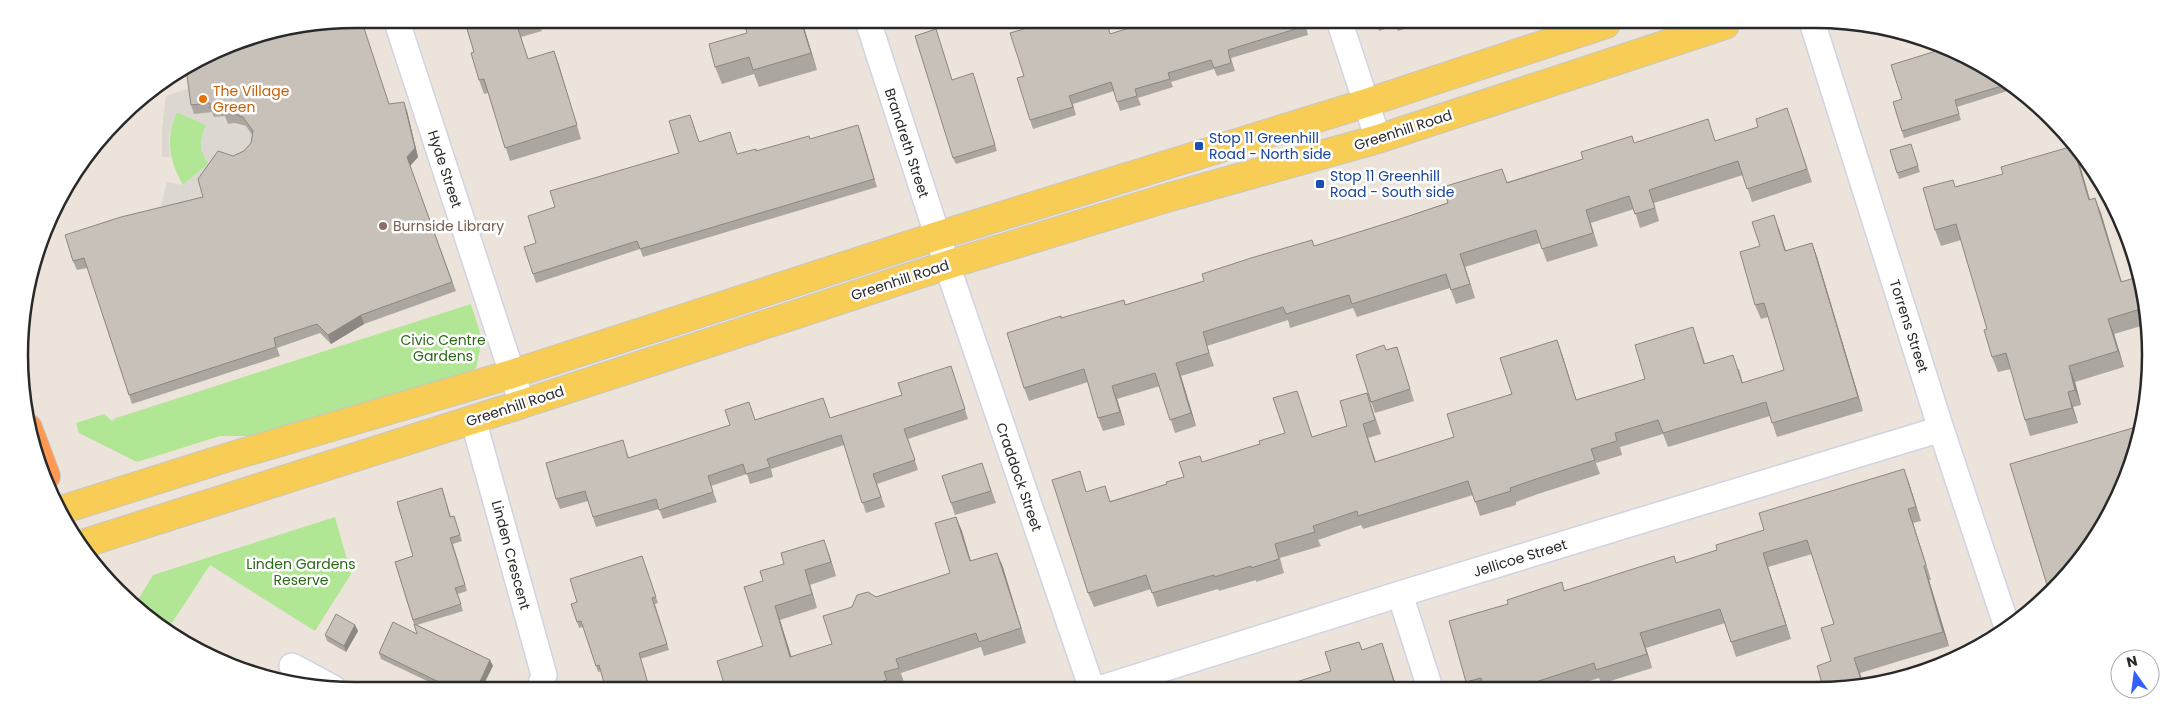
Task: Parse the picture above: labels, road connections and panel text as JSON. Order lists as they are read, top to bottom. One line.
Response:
{"streets":{"main road":["Greenhill Road"],"street":["Brandreth Street","Hyde Street","Torrens Street","Craddock Street","Linden Crescent","Jellicoe Street"]},"crossings":[["Greenhill Road","Brandreth Street"],["Greenhill Road","Hyde Street"],["Greenhill Road","Craddock Street"],["Greenhill Road","Linden Crescent"],["Brandreth Street","Craddock Street"],["Torrens Street","Jellicoe Street"]],"parks":["Civic Centre Gardens","Linden Gardens Reserve"],"places":{"other":["The Village Green","Burnside Library"],"transit":["Stop 11 Greenhill Road - North side","Stop 11 Greenhill Road - South side"]},"north":"top"}
